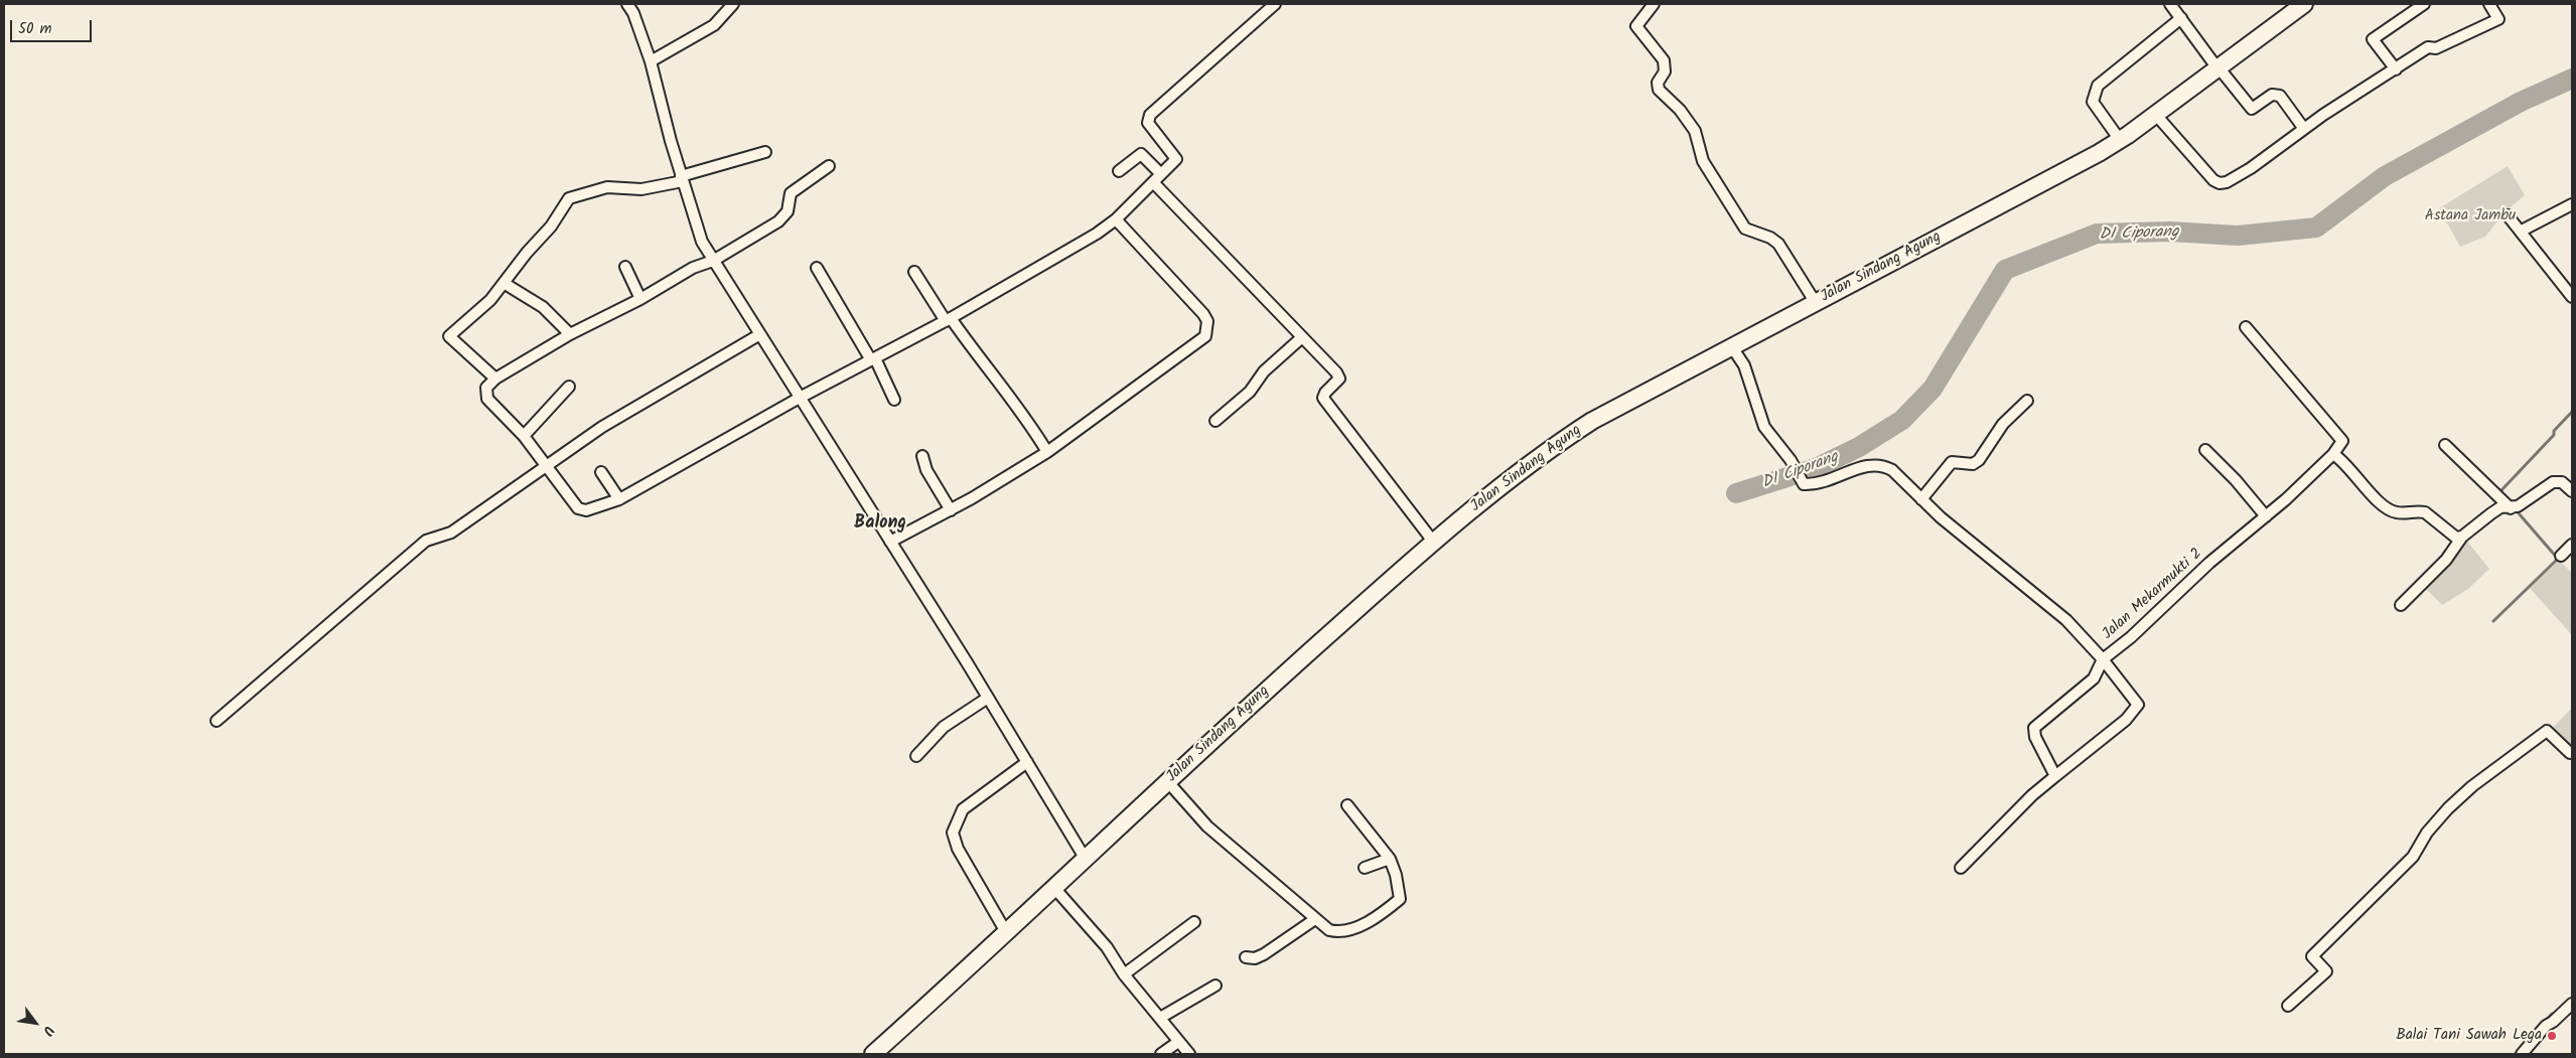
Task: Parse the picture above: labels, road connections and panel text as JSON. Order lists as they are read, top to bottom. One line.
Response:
{"streets":{"main road":["Jalan Sindang Agung"],"street":["Jalan Mekarmukti 2"]},"crossings":[["Jalan Sindang Agung","Jalan Mekarmukti 2"]],"districts":["Balong"],"water":["DI Ciporang"],"parks":["Astana Jambu"],"places":["Balai Tani Sawah Lega"],"scale_bar":"50 m","north":"bottom right"}
